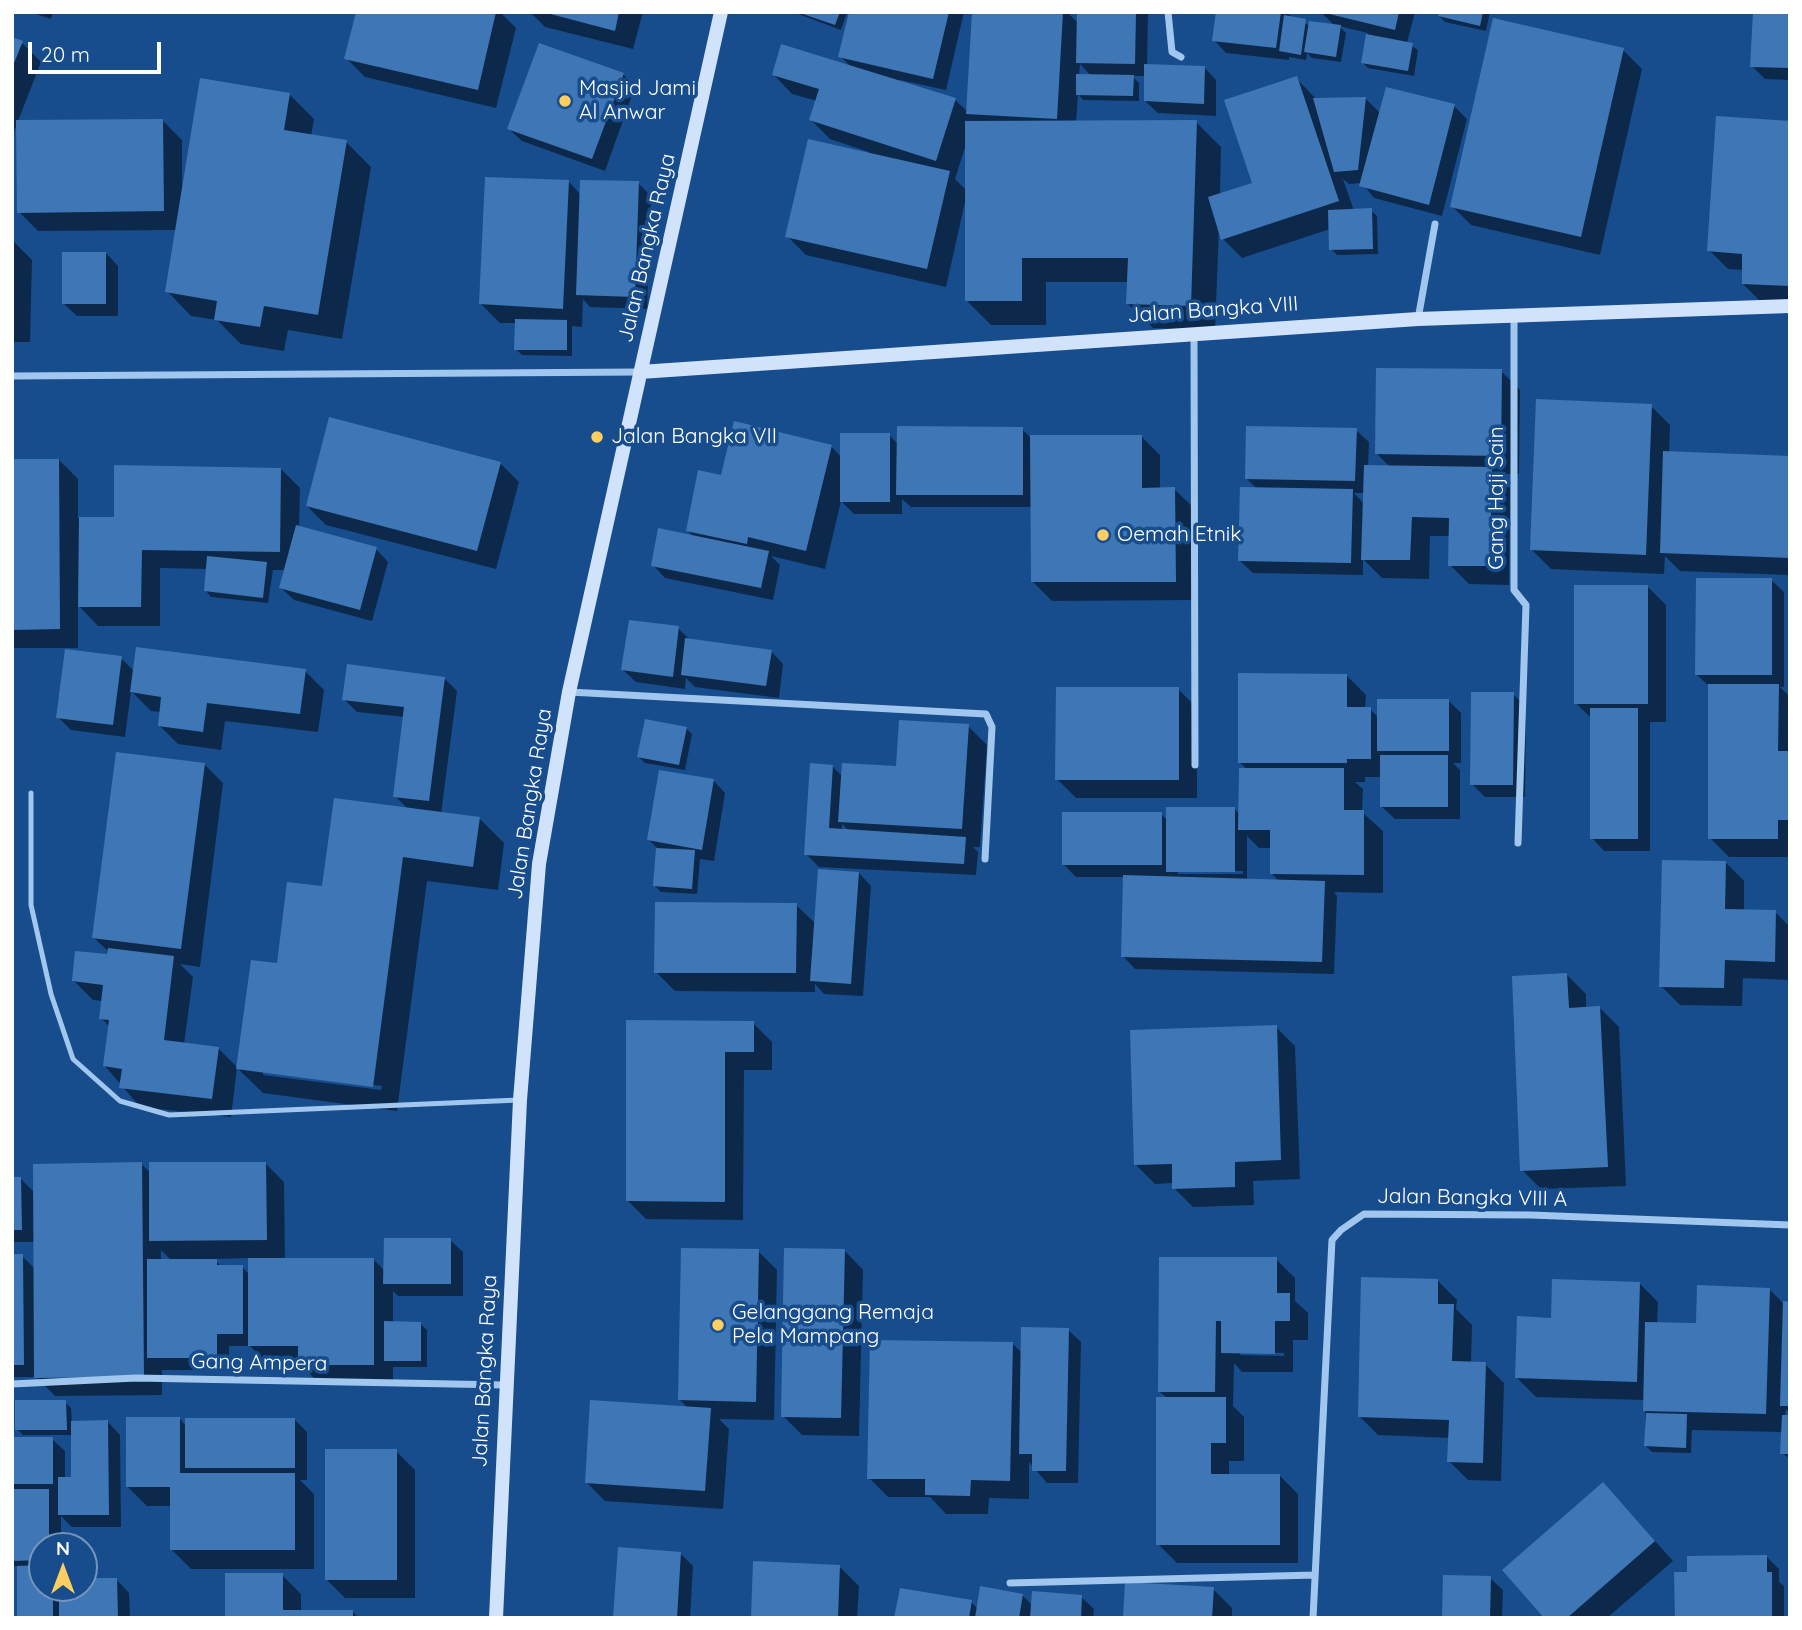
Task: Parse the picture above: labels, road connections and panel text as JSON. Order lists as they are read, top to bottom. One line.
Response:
{"streets":{"street":["Jalan Bangka Raya","Jalan Bangka VIII","Gang Haji Sain","Jalan Bangka VIII A","Gang Ampera"]},"crossings":[["Jalan Bangka Raya","Jalan Bangka VIII"],["Jalan Bangka Raya","Gang Ampera"],["Jalan Bangka VIII","Gang Haji Sain"]],"places":["Masjid Jami Al Anwar","Jalan Bangka VII","Oemah Etnik","Gelanggang Remaja Pela Mampang"],"scale_bar":"20 m","north":"top"}
